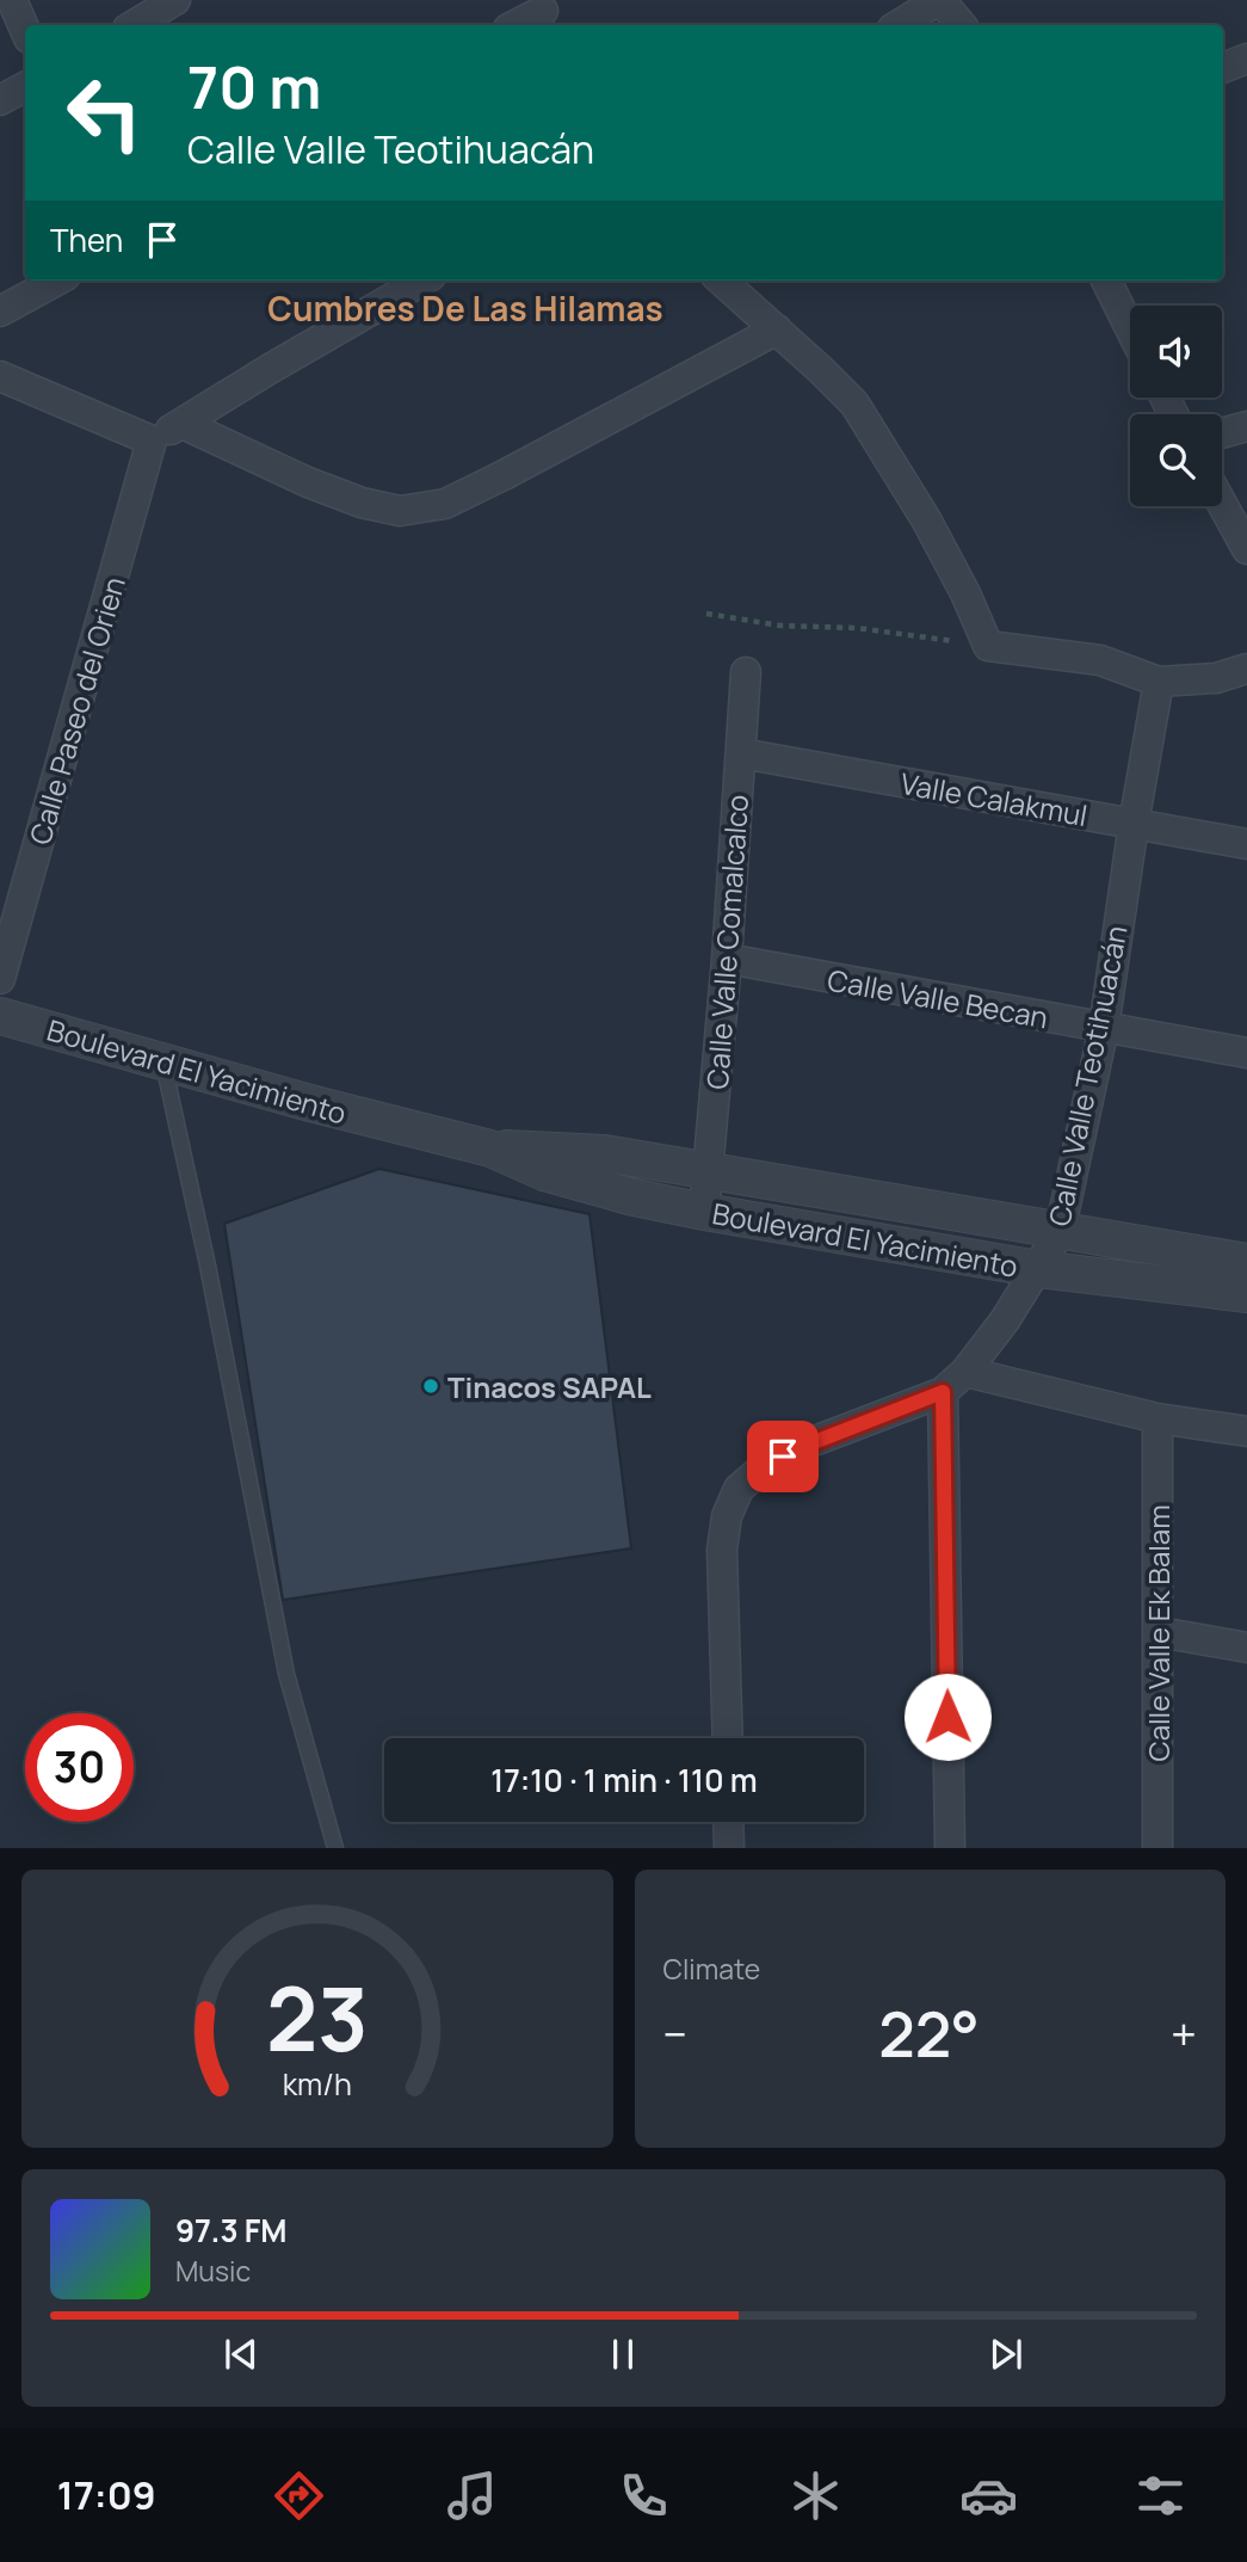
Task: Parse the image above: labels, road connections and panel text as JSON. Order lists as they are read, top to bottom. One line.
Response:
{"streets":{"street":["Calle Paseo del Orien","Valle Calakmul","Calle Valle Comalcalco","Calle Valle Becan","Boulevard El Yacimiento","Calle Valle Teotihuacán","Calle Valle Ek Balam"]},"crossings":[["Valle Calakmul","Calle Valle Comalcalco"],["Valle Calakmul","Calle Valle Teotihuacán"],["Calle Valle Comalcalco","Calle Valle Becan"],["Calle Valle Comalcalco","Boulevard El Yacimiento"],["Calle Valle Becan","Calle Valle Teotihuacán"],["Boulevard El Yacimiento","Calle Valle Teotihuacán"]],"districts":["Cumbres De Las Hilamas"],"places":["Tinacos SAPAL"],"page":{"turn":["70 m","Calle Valle Teotihuacán"],"then":"Then","limit":"30","trip":"17:10 · 1 min · 110 m","tile":"Climate","heat":["−","22°","+"],"song":["97.3 FM","Music"],"tabs":"17:09","gauge":["23","km/h"]}}
